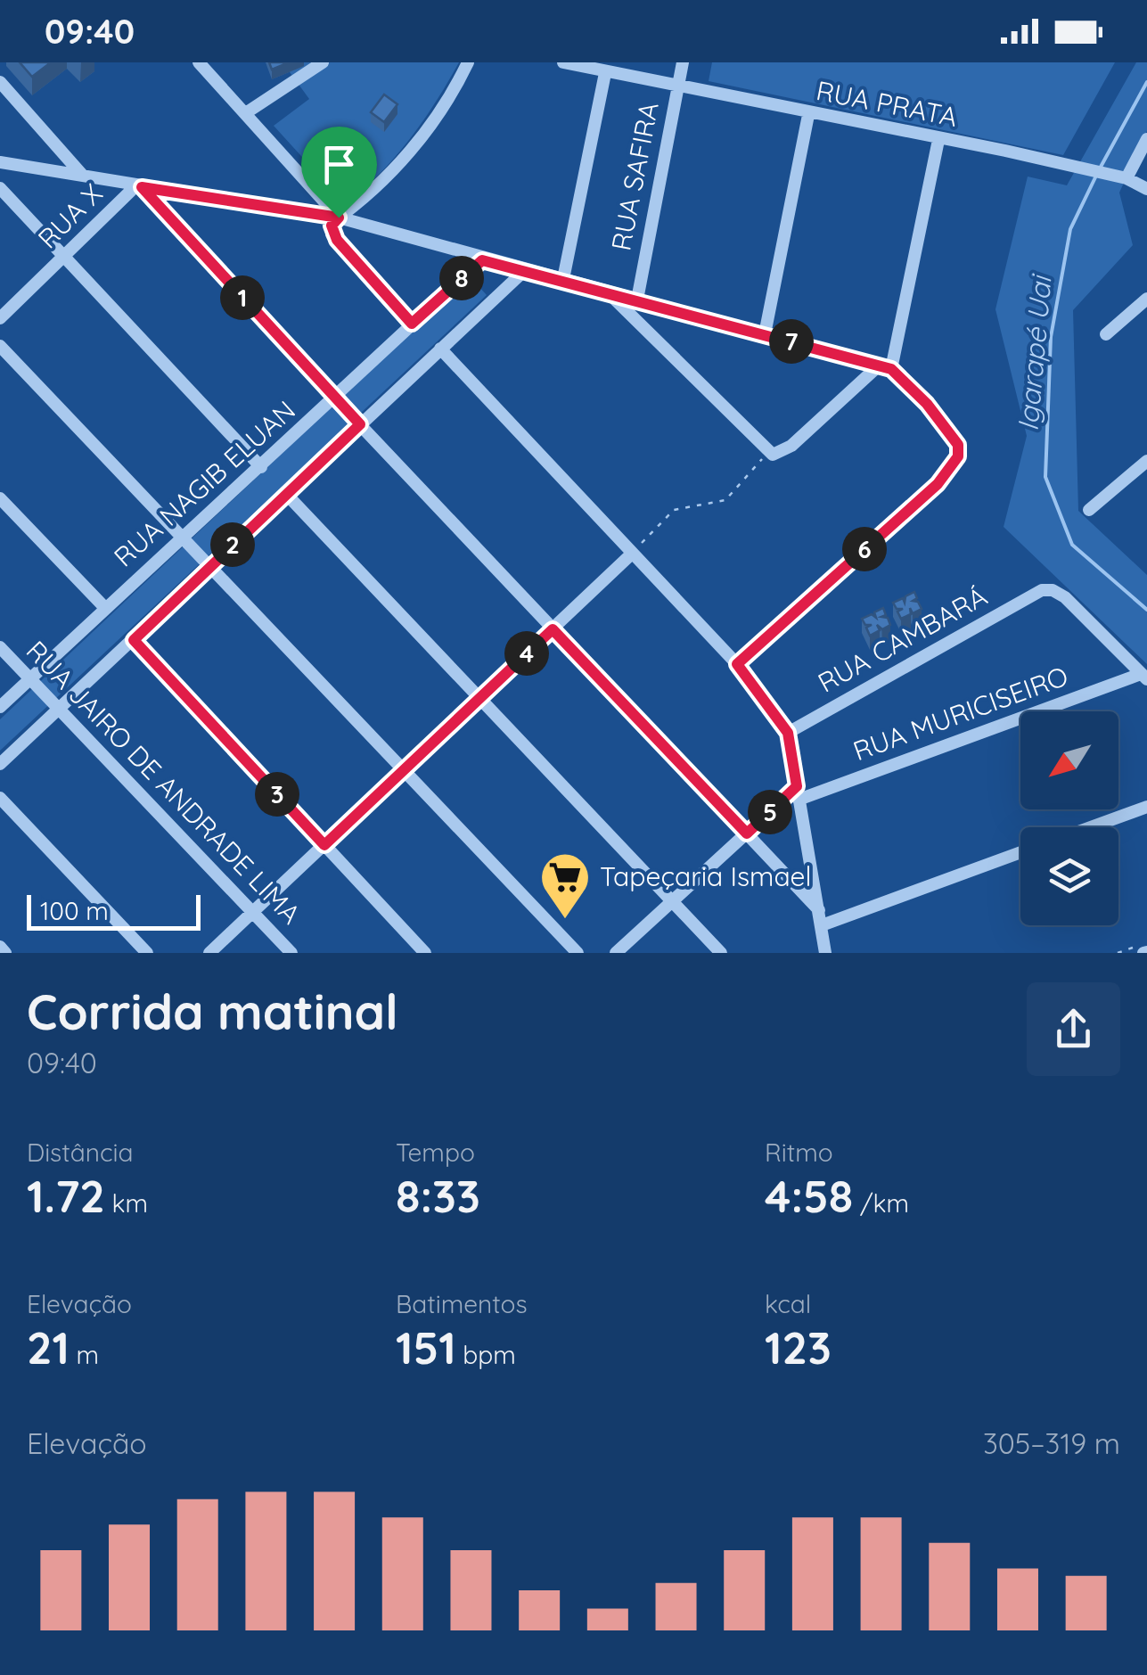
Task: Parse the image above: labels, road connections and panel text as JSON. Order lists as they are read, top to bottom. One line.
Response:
{"streets":{"street":["RUA PRATA","RUA SAFIRA","RUA X","RUA NAGIB ELUAN","RUA CAMBARÁ","RUA MURICISEIRO","RUA JAIRO DE ANDRADE LIMA"]},"crossings":[["RUA PRATA","RUA SAFIRA"],["RUA NAGIB ELUAN","RUA JAIRO DE ANDRADE LIMA"],["RUA CAMBARÁ","RUA MURICISEIRO"]],"water":["Igarapé Uai"],"places":{"supermarket":["Tapeçaria Ismael"]},"scale_bar":"100 m","north":"bottom left","page":{"status":"09:40","pins":["8","1","7","2","6","4","3","5"],"scale":"100 m","heading":["Corrida matinal","09:40"],"stats":[["Distância","1.72 km"],["Tempo","8:33"],["Ritmo","4:58 /km"],["Elevação","21 m"],["Batimentos","151 bpm"],["kcal","123"]],"chart":["Elevação","305–319 m"]}}
